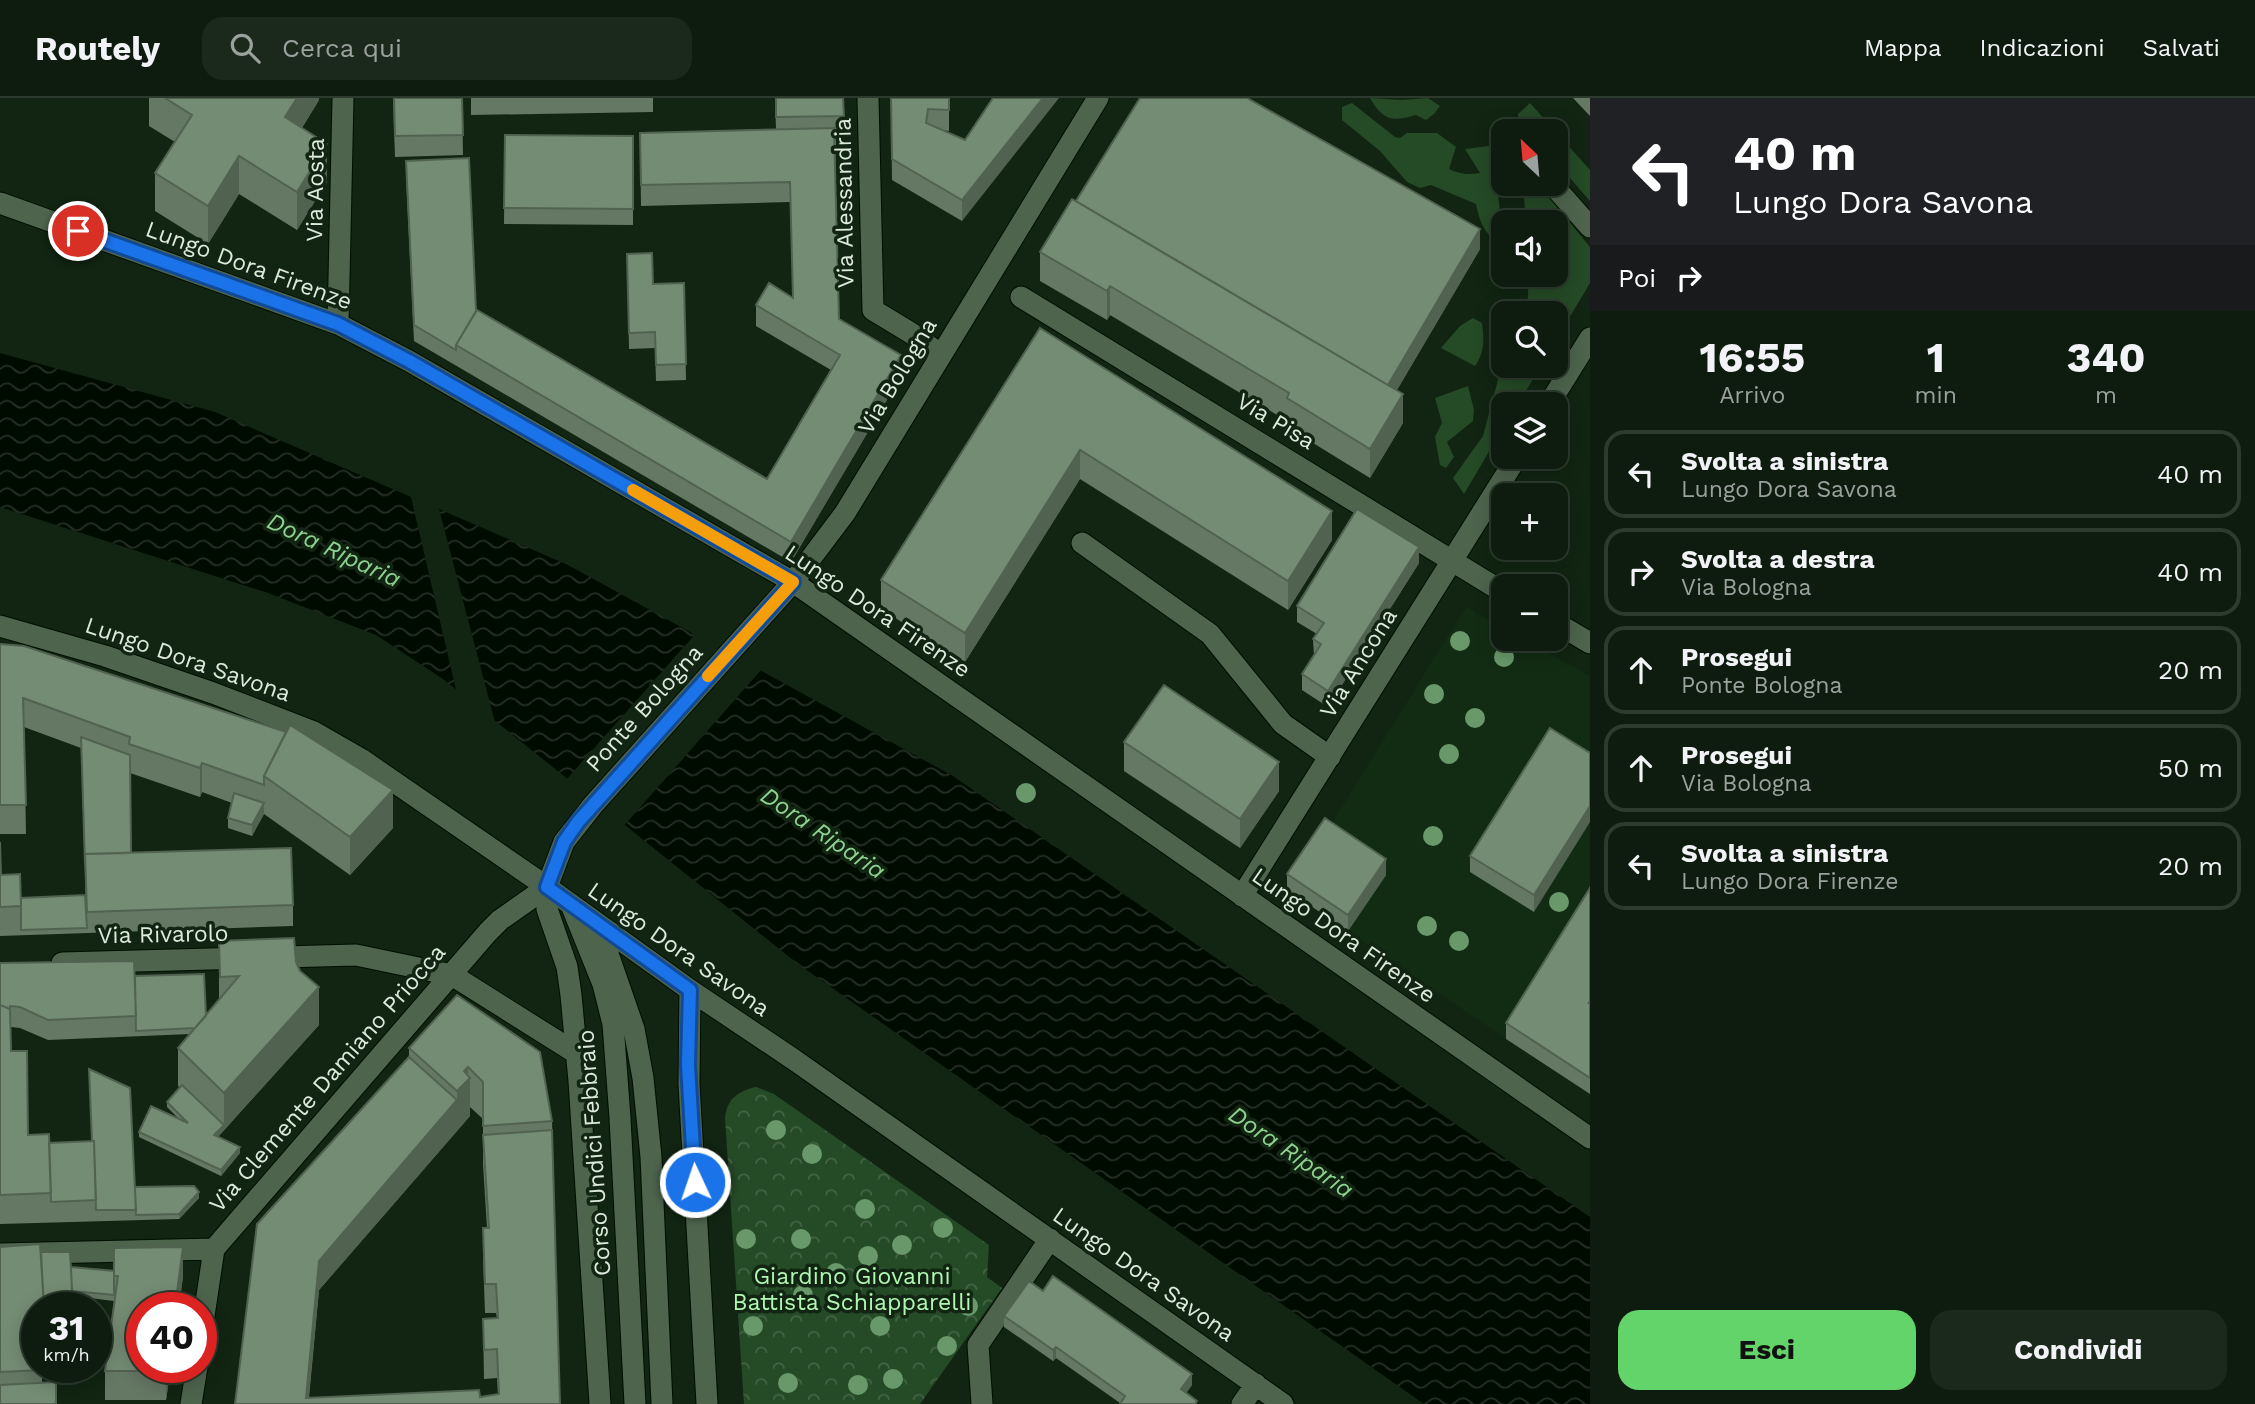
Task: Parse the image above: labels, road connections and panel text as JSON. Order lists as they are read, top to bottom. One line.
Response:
{"streets":{"street":["Via Aosta","Via Alessandria","Lungo Dora Firenze","Via Bologna","Via Pisa","Lungo Dora Savona","Via Ancona","Ponte Bologna","Via Rivarolo","Via Clemente Damiano Priocca","Corso Undici Febbraio"]},"crossings":[["Via Aosta","Lungo Dora Firenze"],["Via Alessandria","Via Bologna"],["Lungo Dora Firenze","Via Bologna"],["Lungo Dora Firenze","Via Ancona"],["Via Bologna","Ponte Bologna"],["Via Pisa","Via Ancona"],["Lungo Dora Savona","Ponte Bologna"],["Lungo Dora Savona","Via Clemente Damiano Priocca"],["Lungo Dora Savona","Corso Undici Febbraio"],["Ponte Bologna","Via Clemente Damiano Priocca"],["Ponte Bologna","Corso Undici Febbraio"],["Via Rivarolo","Via Clemente Damiano Priocca"],["Via Rivarolo","Corso Undici Febbraio"],["Via Clemente Damiano Priocca","Corso Undici Febbraio"]],"water":["Dora Riparia"],"parks":["Giardino Giovanni Battista Schiapparelli"],"north":"top left","page":{"header":"Routely","search":"Cerca qui","nav":["Mappa","Indicazioni","Salvati"],"turn":["40 m","Lungo Dora Savona"],"map_buttons":["+","−"],"then":"Poi","eta":["16:55","Arrivo","1","min","340","m"],"list":[{"name":"Svolta a sinistra","note":"Lungo Dora Savona","value":"40 m"},{"name":"Svolta a destra","note":"Via Bologna","value":"40 m"},{"name":"Prosegui","note":"Ponte Bologna","value":"20 m"},{"name":"Prosegui","note":"Via Bologna","value":"50 m"},{"name":"Svolta a sinistra","note":"Lungo Dora Firenze","value":"20 m"}],"speed":"31 km/h","limit":"40","buttons":["Esci","Condividi"]}}
